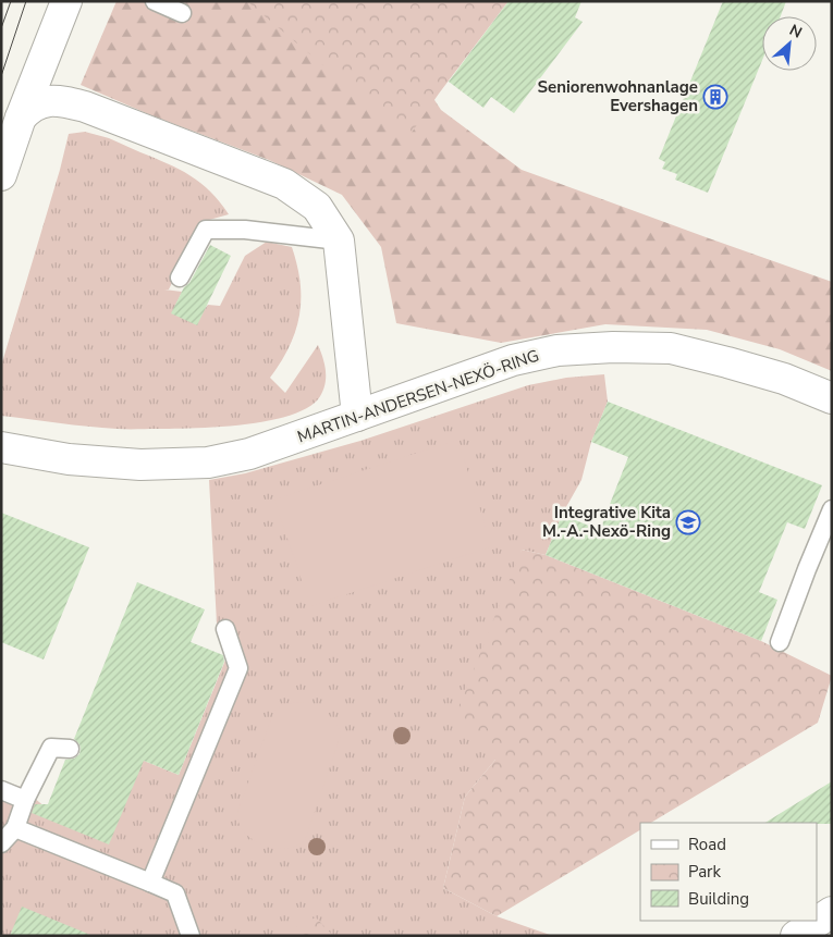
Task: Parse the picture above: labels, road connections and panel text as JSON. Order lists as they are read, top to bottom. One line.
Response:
{"streets":{"street":["MARTIN-ANDERSEN-NEXÖ-RING"]},"places":{"building":["Seniorenwohnanlage Evershagen"],"school or university":["Integrative Kita M.-A.-Nexö-Ring"]},"legend":["Road","Park","Building"],"north":"top right"}
